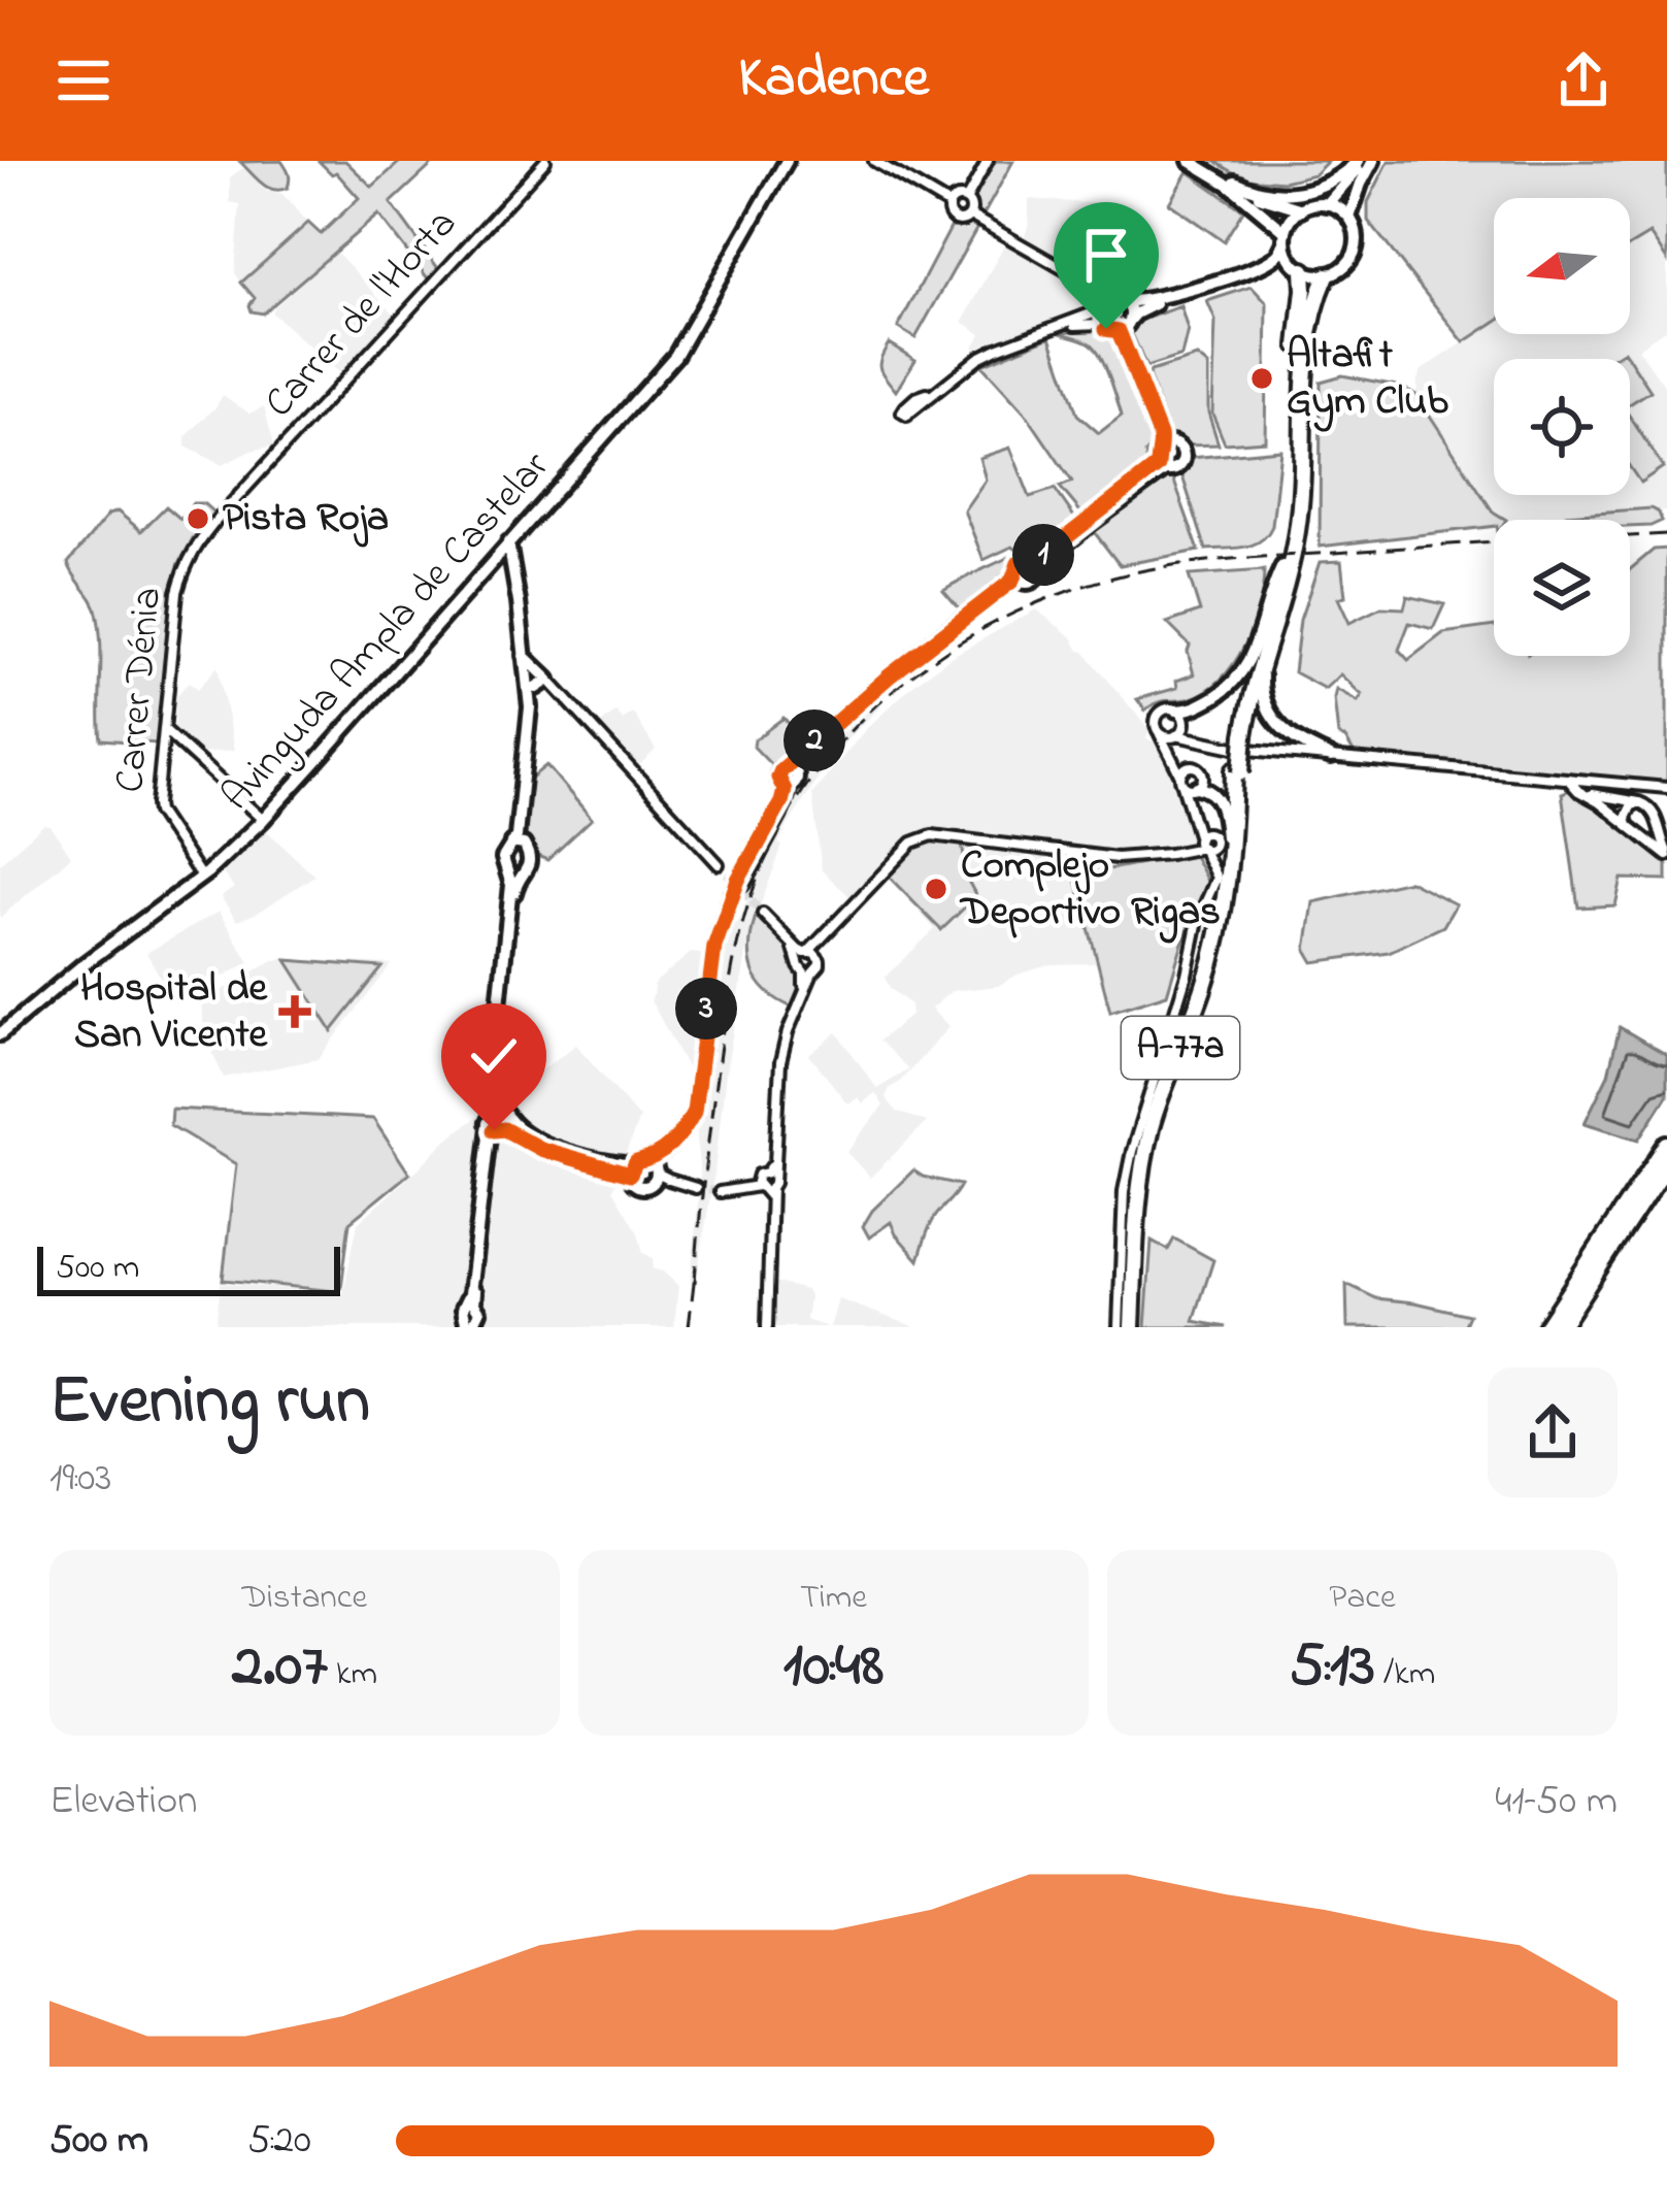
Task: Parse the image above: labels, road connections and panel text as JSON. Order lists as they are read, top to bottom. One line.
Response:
{"streets":{"highway":["A-77a"],"main road":["Avinguda Ampla de Castelar"],"street":["Carrer de l'Horta","Carrer Dénia"]},"crossings":[["Carrer de l'Horta","Carrer Dénia"],["Avinguda Ampla de Castelar","Carrer Dénia"]],"places":{"other":["Altafit Gym Club","Pista Roja","Complejo Deportivo Rigas"],"health":["Hospital de San Vicente"]},"scale_bar":"500 m","north":"left","page":{"header":"Kadence","pins":["1","2","3"],"scale":"500 m","heading":["Evening run","19:03"],"stats":[["Distance","2.07 km"],["Time","10:48"],["Pace","5:13 /km"]],"chart":["Elevation","41–50 m"],"list":[{"name":"500 m","note":"5:20"}]}}
